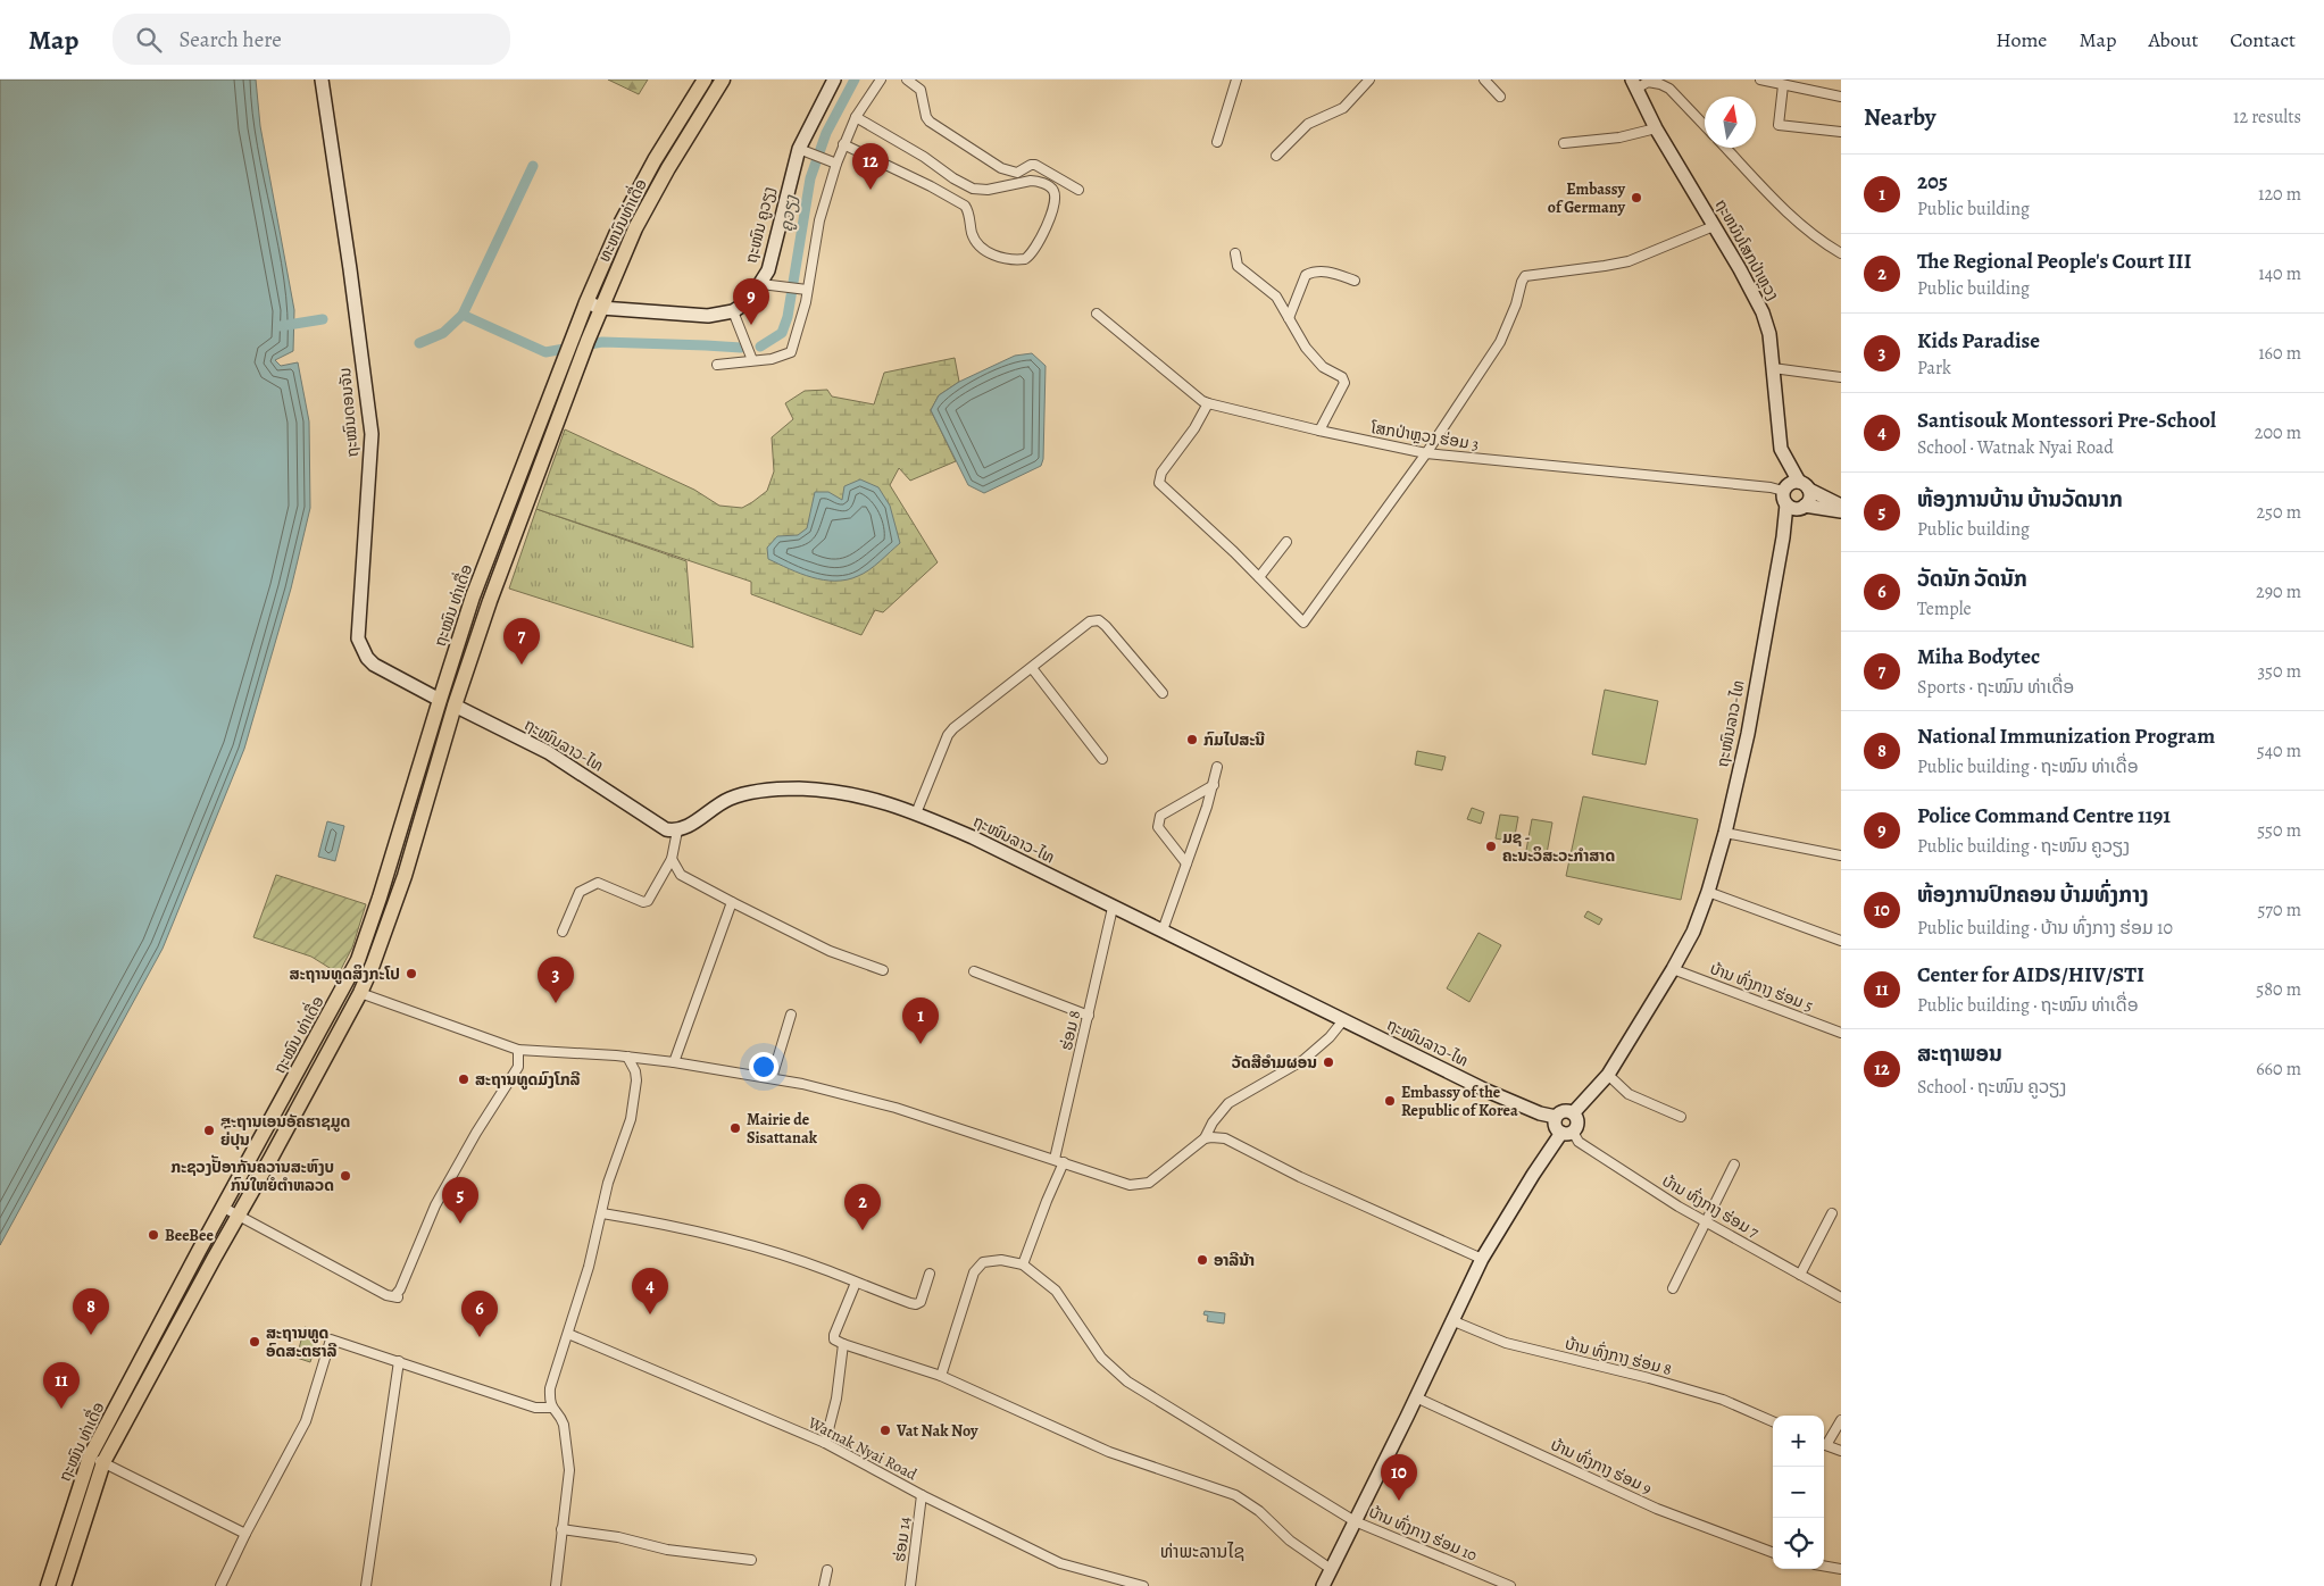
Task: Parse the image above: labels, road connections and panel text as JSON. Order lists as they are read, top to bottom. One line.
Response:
{"streets":{"main road":["ທະຫນົນທ່າເດື່ອ","ຖະໝົນ ທ່າເດື່ອ"],"street":["ຖະໜົນ ຄູວຽງ","ຖະຫນົນໂສກປ່າຫຼວງ","ຖະໝົນດອນຈັນ","ໂສກປ່າຫຼວງ ຮ່ອມ 3","ຖະໜົນລາວ-ໄທ","ບ້ານ ທົ່ງກາງ ຮ່ອມ 5","ຮ່ອມ 8","ບ້ານ ທົ່ງກາງ ຮ່ອມ 7","ບ້ານ ທົ່ງກາງ ຮ່ອມ 8","Watnak Nyai Road","ບ້ານ ທົ່ງກາງ ຮ່ອມ 9","ບ້ານ ທົ່ງກາງ ຮ່ອມ 10","ຮ່ອມ 14"]},"crossings":[["ທະຫນົນທ່າເດື່ອ","ຖະໜົນ ຄູວຽງ"],["ທະຫນົນທ່າເດື່ອ","ຖະໝົນ ທ່າເດື່ອ"],["ຖະຫນົນໂສກປ່າຫຼວງ","ຖະໜົນລາວ-ໄທ"],["ຖະໝົນດອນຈັນ","ຖະໝົນ ທ່າເດື່ອ"],["ໂສກປ່າຫຼວງ ຮ່ອມ 3","ຖະໜົນລາວ-ໄທ"],["ຖະໝົນ ທ່າເດື່ອ","ຖະໜົນລາວ-ໄທ"],["ຖະໜົນລາວ-ໄທ","ບ້ານ ທົ່ງກາງ ຮ່ອມ 5"],["ຖະໜົນລາວ-ໄທ","ຮ່ອມ 8"],["ຖະໜົນລາວ-ໄທ","ບ້ານ ທົ່ງກາງ ຮ່ອມ 7"],["ຮ່ອມ 8","ບ້ານ ທົ່ງກາງ ຮ່ອມ 10"],["Watnak Nyai Road","ຮ່ອມ 14"]],"districts":["ທ່າພະລານໄຊ"],"water":["ຄູວຽງ"],"places":["Embassy of Germany","ກົມໄປສະນີ","ມຊ - ຄະນະວິສະວະກຳສາດ","ສະຖານທູດສິງກະໂປ","ວັດສີອຳມຜອນ","ສະຖານທູດມົງໂກລີ","Embassy of the Republic of Korea","Mairie de Sisattanak","ສະຖານເອນອັຄຮາຊມູດ ຍ່ົປຸນ","ກະຊວງປັັອາກັນຄວານສະຫົງບ ກົນໃຫຍໍຕຳຫລວດ","BeeBee","ອາລີນ້າ","ສະຖານທູດ ອົດສະຕຮາລີ","Vat Nak Noy"],"north":"top","page":{"header":"Map","search":"Search here","nav":["Home","Map","About","Contact"],"heading":["Nearby","12 results"],"pins":["12","9","7","3","1","5","2","4","8","6","11","10"],"list":[{"mark":"1","name":"205","note":"Public building","value":"120 m"},{"mark":"2","name":"The Regional People's Court III","note":"Public building","value":"140 m"},{"mark":"3","name":"Kids Paradise","note":"Park","value":"160 m"},{"mark":"4","name":"Santisouk Montessori Pre-School","note":"School · Watnak Nyai Road","value":"200 m"},{"mark":"5","name":"ຫ້ອງການບ້ານ ບ້ານວັດນາກ","note":"Public building","value":"250 m"},{"mark":"6","name":"ວັດນັກ ວັດນັກ","note":"Temple","value":"290 m"},{"mark":"7","name":"Miha Bodytec","note":"Sports · ຖະໝົນ ທ່າເດື່ອ","value":"350 m"},{"mark":"8","name":"National Immunization Program","note":"Public building · ຖະໝົນ ທ່າເດື່ອ","value":"540 m"},{"mark":"9","name":"Police Command Centre 1191","note":"Public building · ຖະໜົນ ຄູວຽງ","value":"550 m"},{"mark":"10","name":"ຫ້ອງການປົກຄອນ ບ້າມທົ່ງກາງ","note":"Public building · ບ້ານ ທົ່ງກາງ ຮ່ອມ 10","value":"570 m"},{"mark":"11","name":"Center for AIDS/HIV/STI","note":"Public building · ຖະໝົນ ທ່າເດື່ອ","value":"580 m"},{"mark":"12","name":"ສະຖາພອນ","note":"School · ຖະໜົນ ຄູວຽງ","value":"660 m"}],"map_buttons":["+","−"]}}
